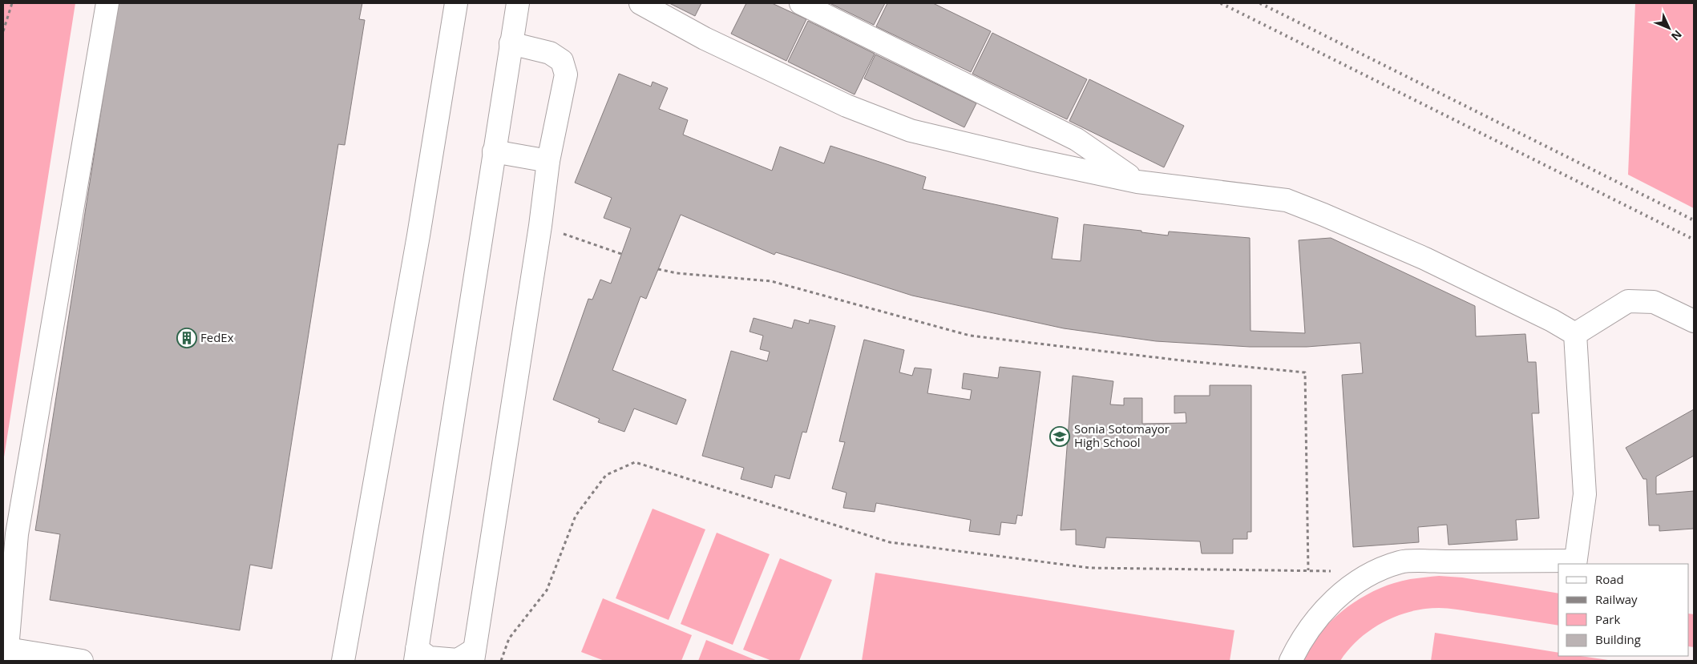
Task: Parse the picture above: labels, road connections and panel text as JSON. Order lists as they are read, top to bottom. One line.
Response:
{"places":{"building":["FedEx"],"school or university":["Sonia Sotomayor High School"]},"legend":["Road","Railway","Park","Building"],"north":"bottom right"}
